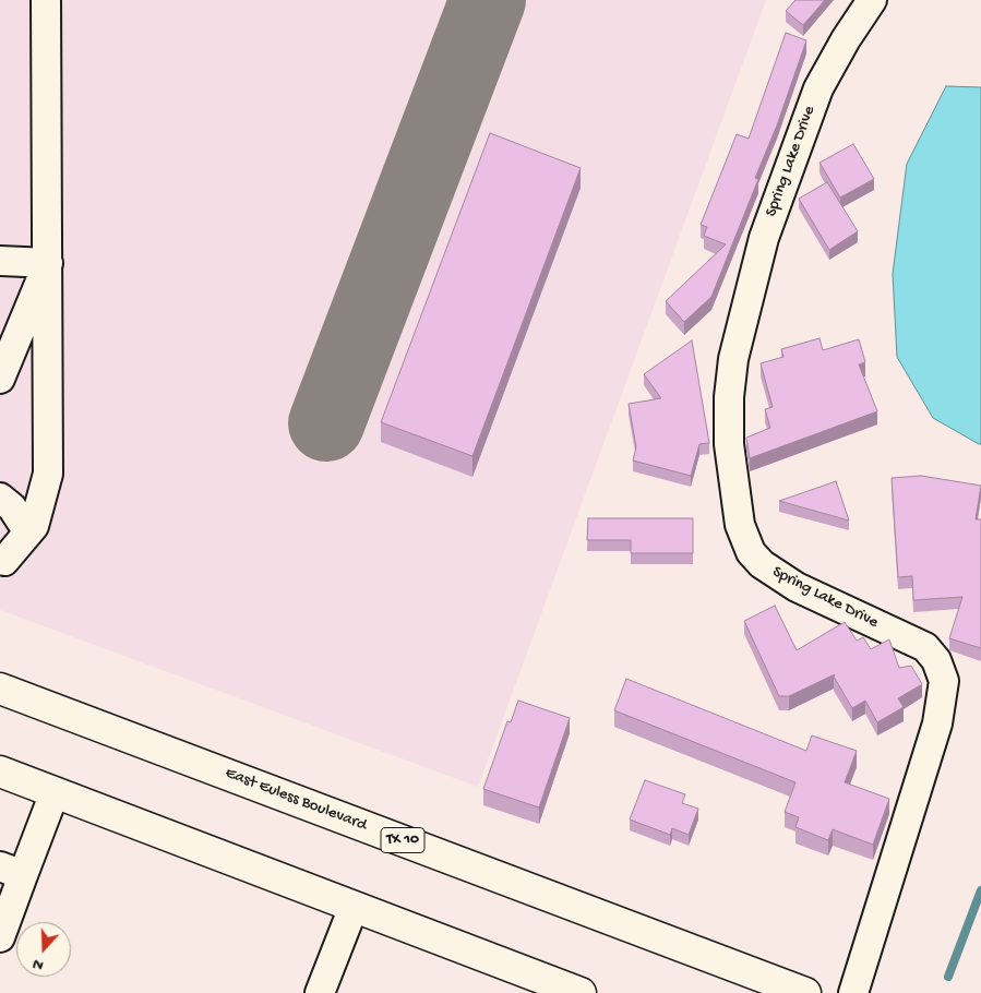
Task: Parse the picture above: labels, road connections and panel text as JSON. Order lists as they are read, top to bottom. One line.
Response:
{"streets":{"main road":["East Euless Boulevard","TX 10"],"street":["Spring Lake Drive"]},"north":"bottom"}
